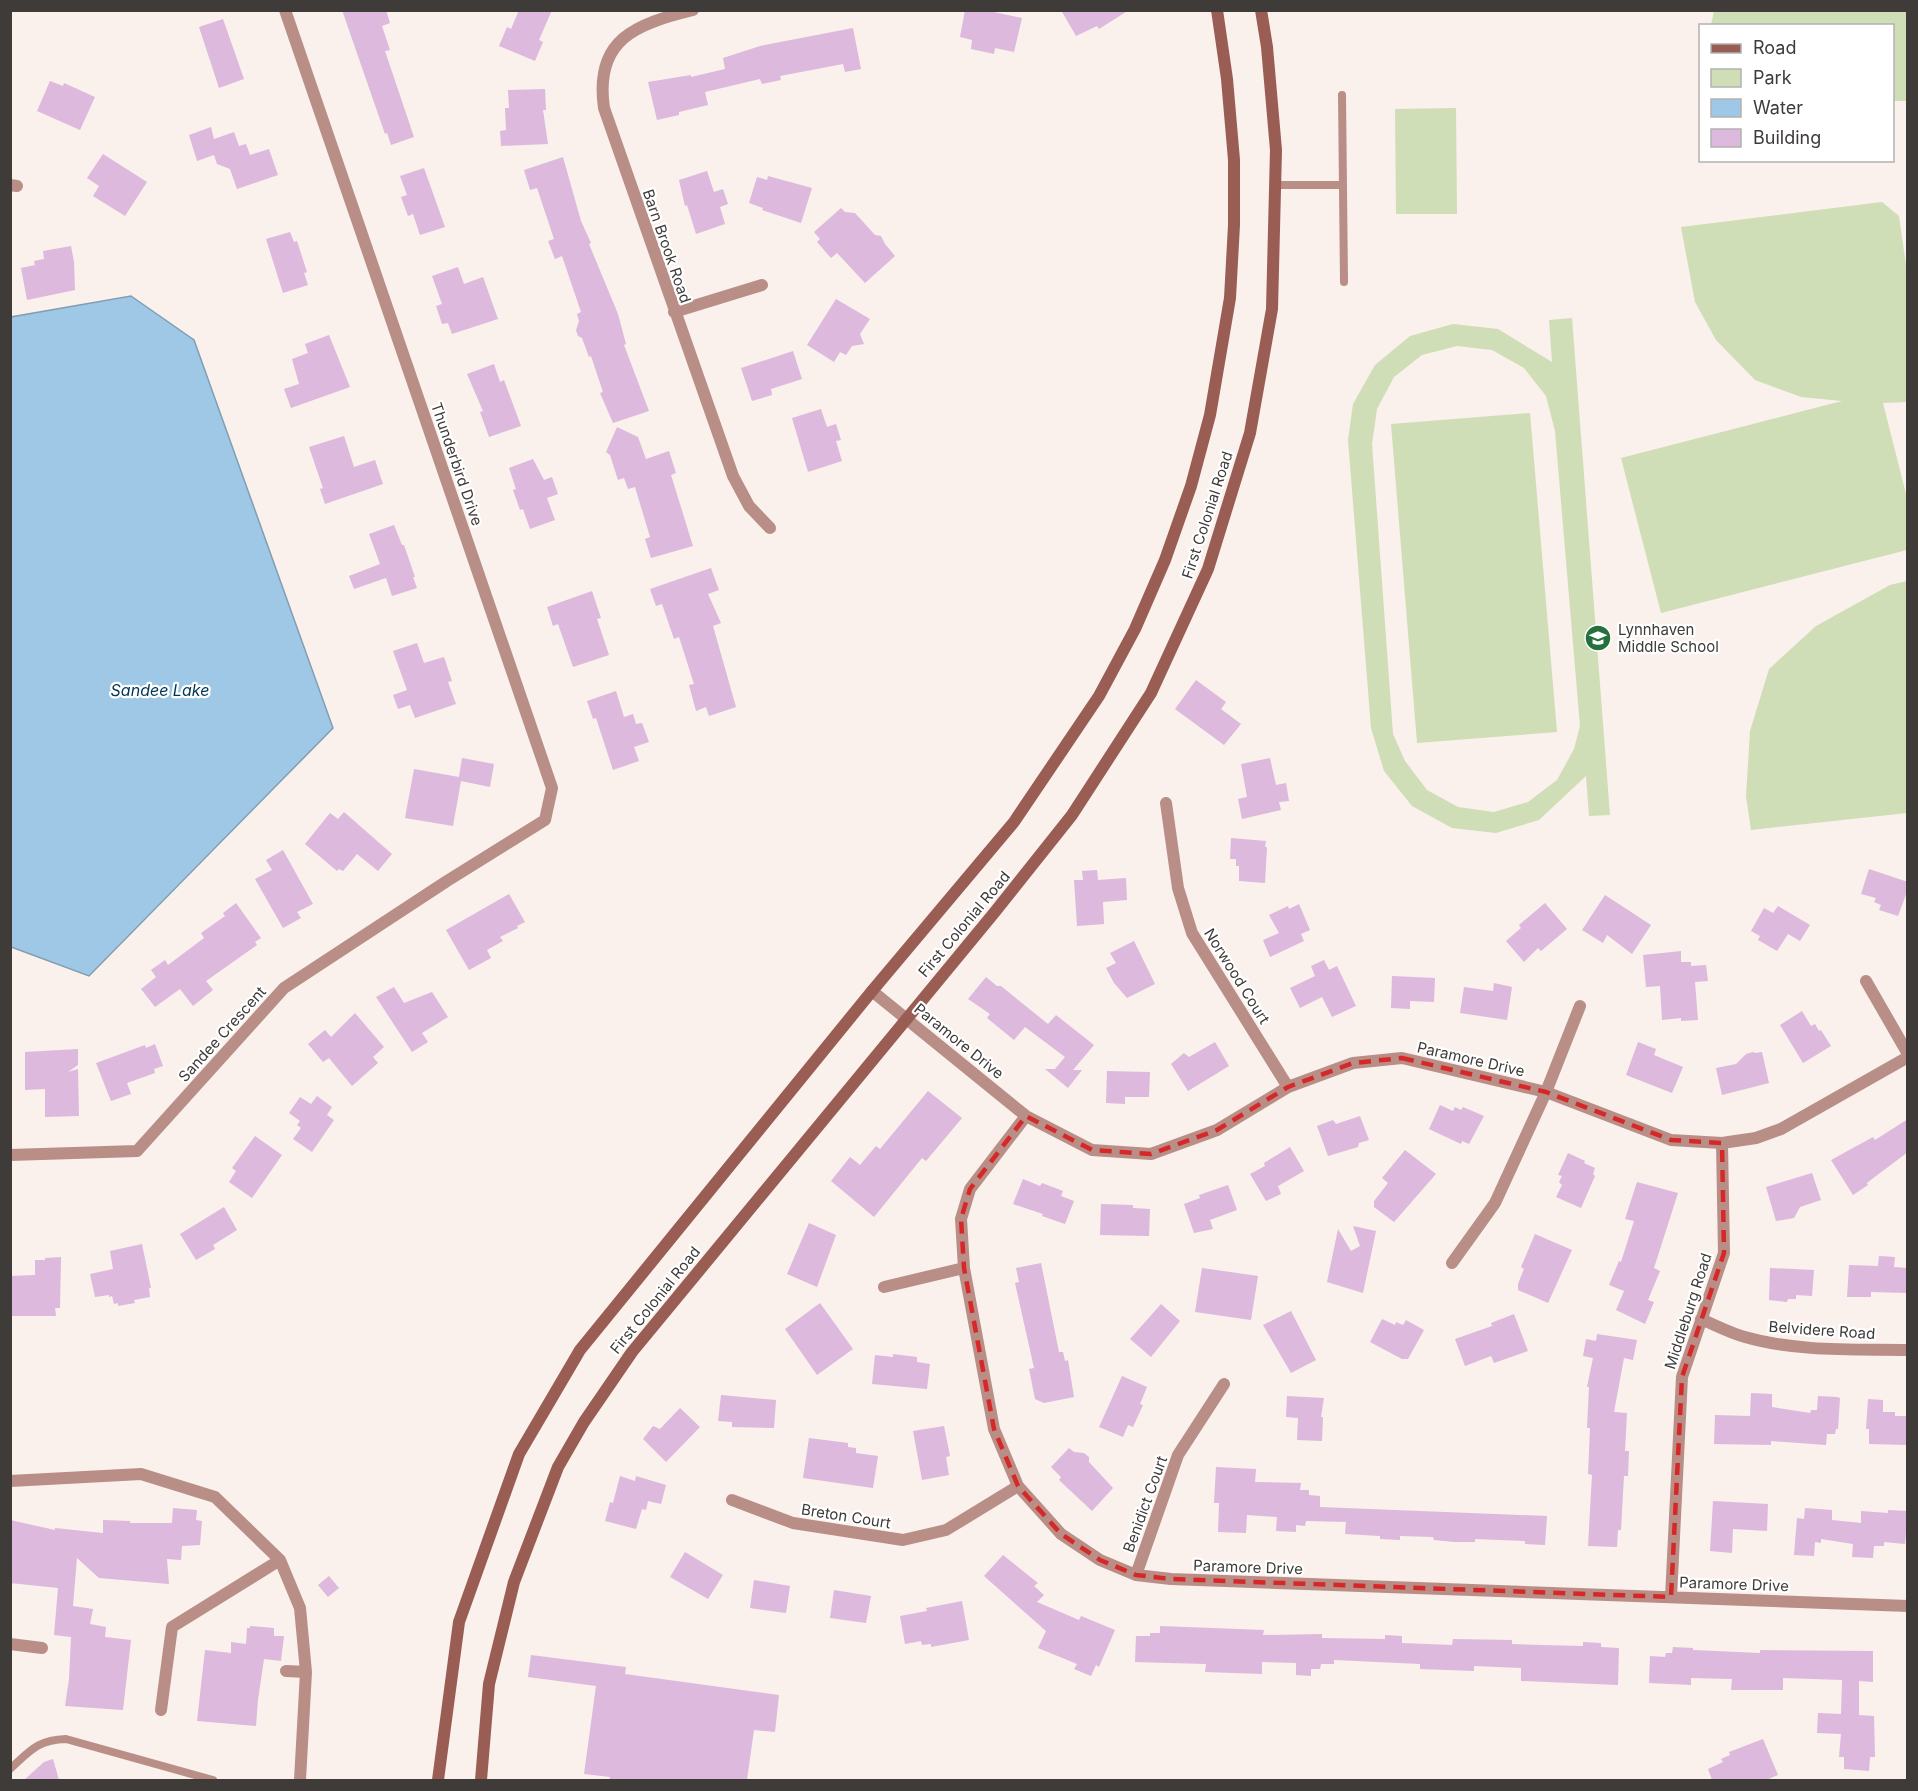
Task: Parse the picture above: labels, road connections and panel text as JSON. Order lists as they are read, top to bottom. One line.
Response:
{"streets":{"main road":["First Colonial Road"],"street":["Barn Brook Road","Thunderbird Drive","Norwood Court","Sandee Crescent","Paramore Drive","Middleburg Road","Belvidere Road","Benidict Court","Breton Court"]},"crossings":[["Thunderbird Drive","Sandee Crescent"],["First Colonial Road","Paramore Drive"],["Norwood Court","Paramore Drive"],["Paramore Drive","Middleburg Road"],["Paramore Drive","Benidict Court"],["Paramore Drive","Breton Court"],["Middleburg Road","Belvidere Road"]],"water":["Sandee Lake"],"places":{"school or university":["Lynnhaven Middle School"]},"legend":["Road","Park","Water","Building"]}
